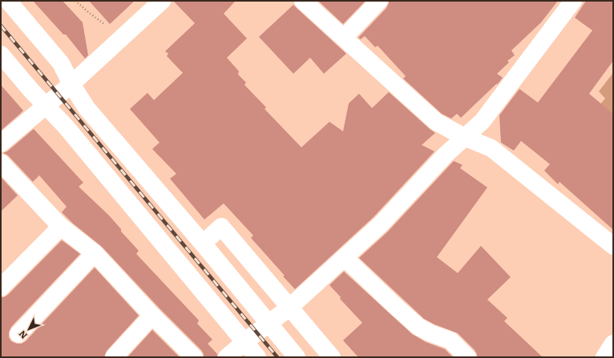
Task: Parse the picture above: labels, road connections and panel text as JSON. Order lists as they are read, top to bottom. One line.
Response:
{"north":"bottom left"}
